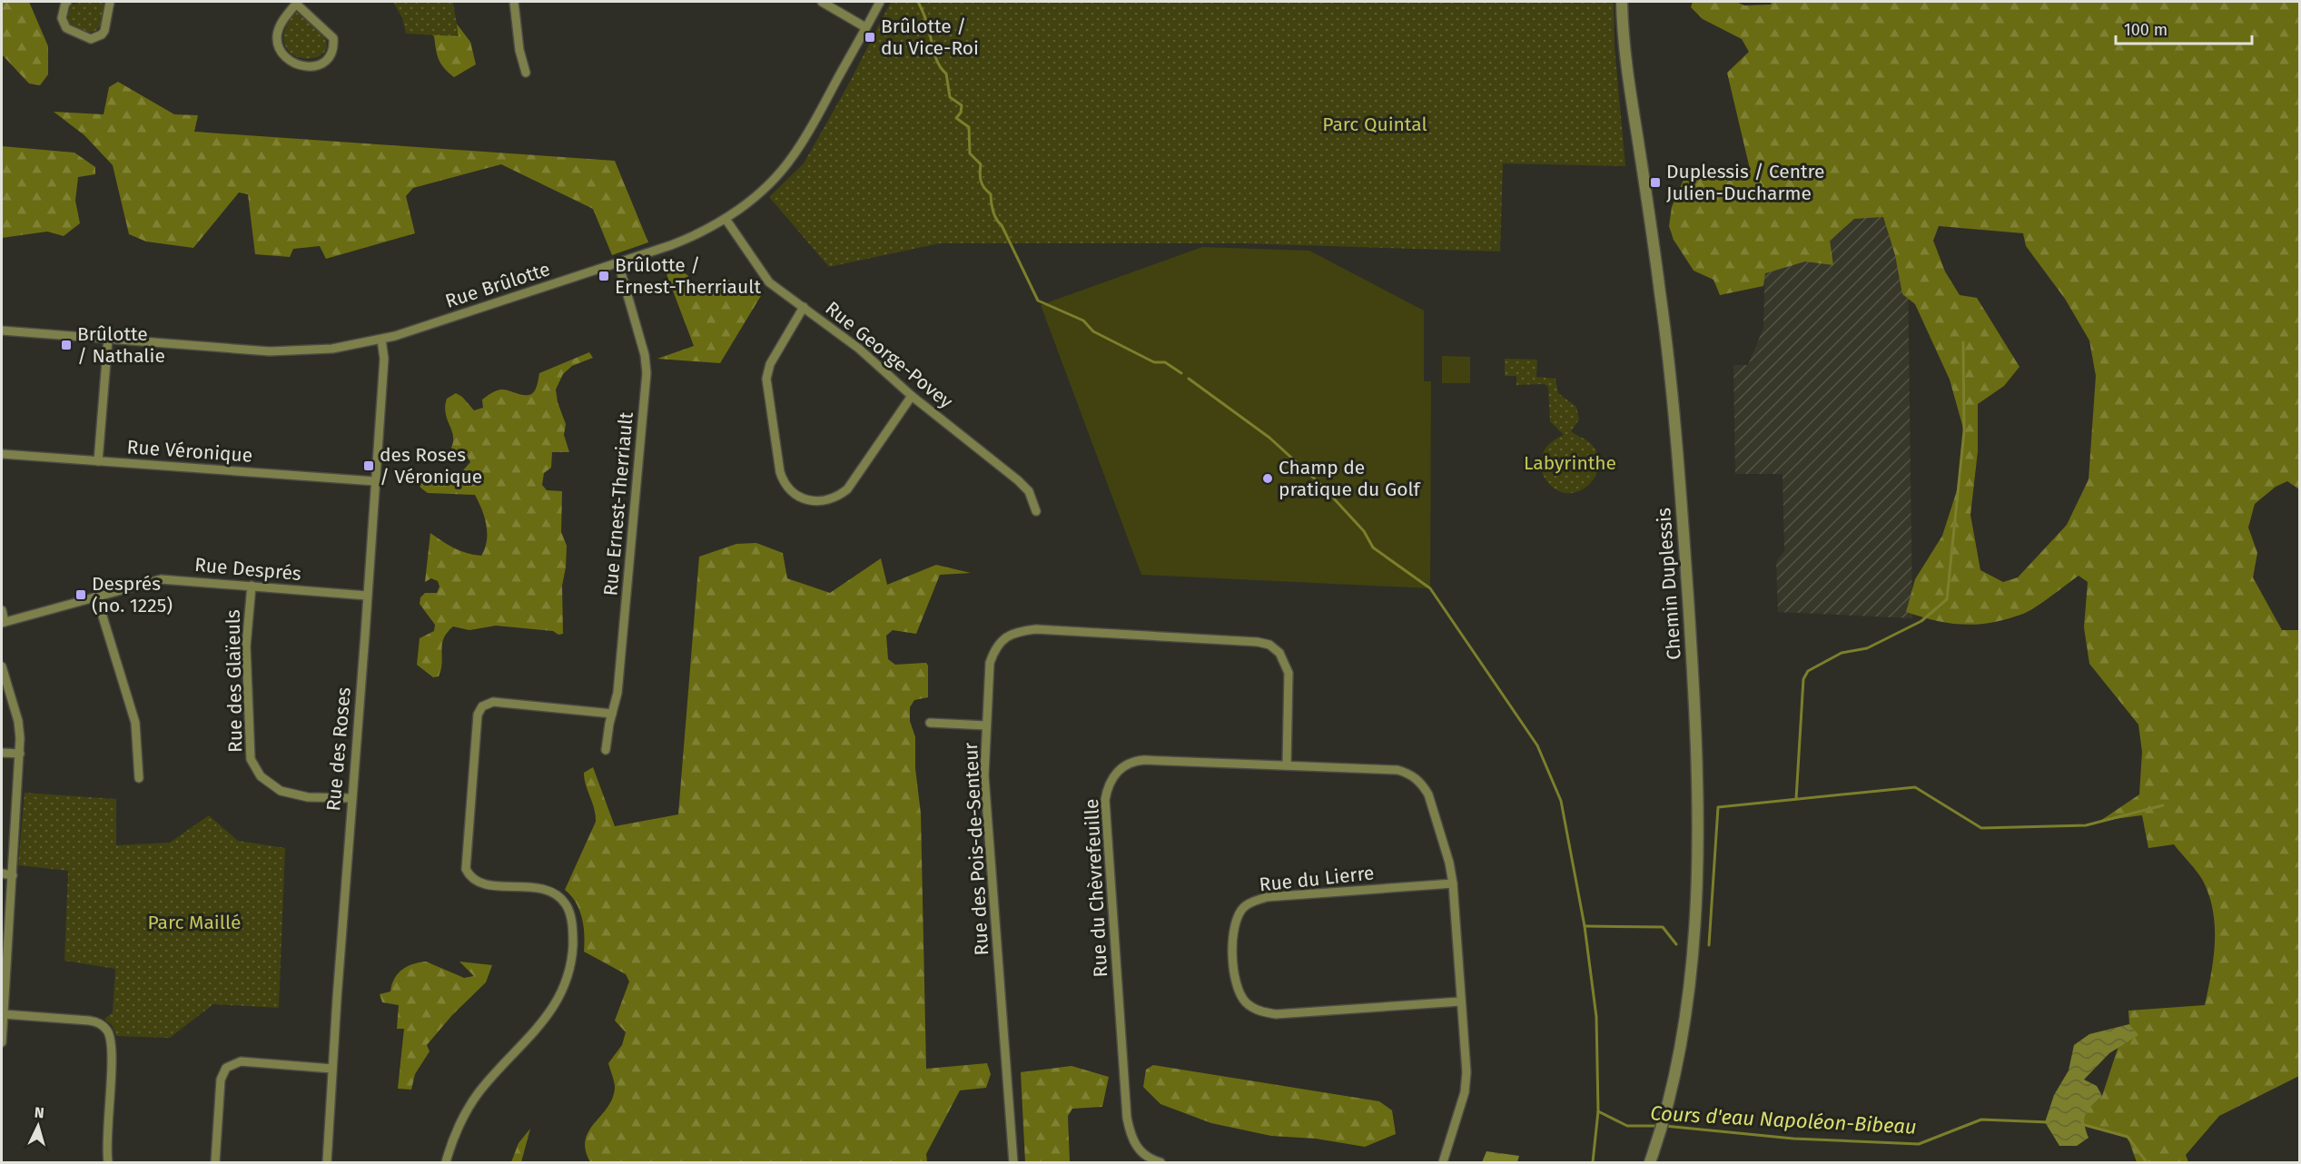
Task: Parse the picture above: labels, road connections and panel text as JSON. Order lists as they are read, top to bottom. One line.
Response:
{"streets":{"street":["Rue Brûlotte","Rue George-Povey","Rue Véronique","Rue Ernest-Therriault","Rue Després","Chemin Duplessis","Rue des Glaïeuls","Rue des Roses","Rue des Pois-de-Senteur","Rue du Lierre","Rue du Chèvrefeuille"]},"crossings":[["Rue Brûlotte","Rue George-Povey"],["Rue Brûlotte","Rue Ernest-Therriault"],["Rue Brûlotte","Rue des Roses"],["Rue Véronique","Rue des Roses"],["Rue Després","Rue des Glaïeuls"],["Rue Després","Rue des Roses"],["Rue des Glaïeuls","Rue des Roses"],["Rue des Pois-de-Senteur","Rue du Chèvrefeuille"],["Rue du Lierre","Rue du Chèvrefeuille"]],"water":["Cours d'eau Napoléon-Bibeau"],"parks":["Parc Quintal","Labyrinthe","Parc Maillé"],"places":{"transit":["Brûlotte / du Vice-Roi","Duplessis / Centre Julien-Ducharme","Brûlotte / Ernest-Therriault","Brûlotte / Nathalie","des Roses / Véronique","Després (no. 1225)"],"other":["Champ de pratique du Golf"]},"scale_bar":"100 m","north":"top"}
